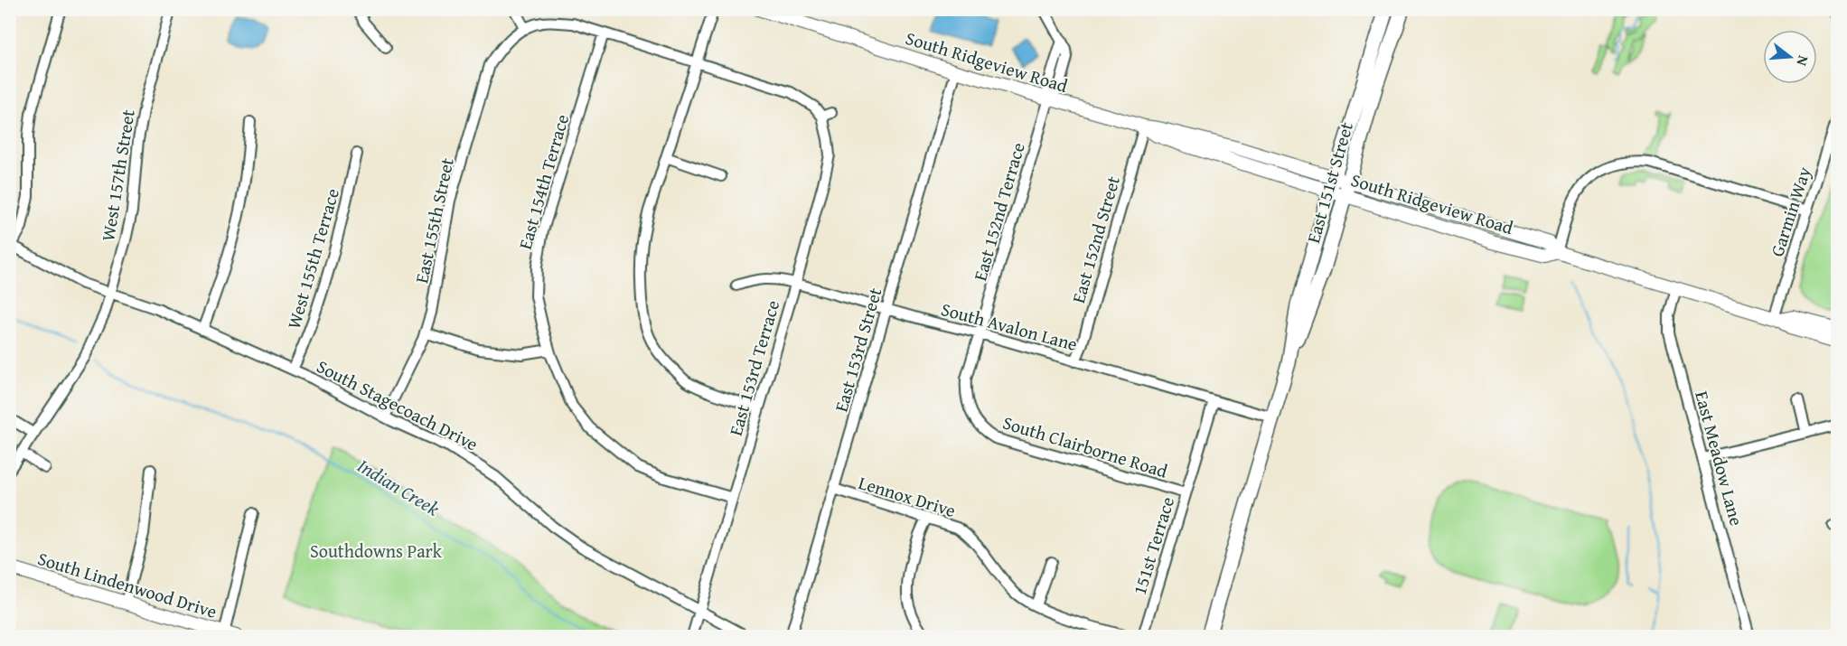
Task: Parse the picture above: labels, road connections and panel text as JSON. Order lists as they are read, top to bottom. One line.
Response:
{"streets":{"main road":["South Ridgeview Road","East 151st Street","South Lindenwood Drive"],"street":["West 157th Street","East 154th Terrace","East 152nd Terrace","Garmin Way","East 155th Street","East 152nd Street","West 155th Terrace","South Avalon Lane","East 153rd Street","East 153rd Terrace","South Stagecoach Drive","South Clairborne Road","East Meadow Lane","Lennox Drive","151st Terrace"]},"crossings":[["South Ridgeview Road","East 151st Street"],["South Ridgeview Road","East 152nd Terrace"],["South Ridgeview Road","Garmin Way"],["South Ridgeview Road","East 152nd Street"],["South Ridgeview Road","East 153rd Street"],["South Ridgeview Road","East Meadow Lane"],["West 157th Street","South Stagecoach Drive"],["East 154th Terrace","East 153rd Terrace"],["East 151st Street","South Avalon Lane"],["East 152nd Terrace","South Avalon Lane"],["East 152nd Terrace","South Clairborne Road"],["East 155th Street","South Stagecoach Drive"],["East 152nd Street","South Avalon Lane"],["West 155th Terrace","South Stagecoach Drive"],["South Avalon Lane","East 153rd Street"],["South Avalon Lane","East 153rd Terrace"],["South Avalon Lane","South Clairborne Road"],["South Avalon Lane","151st Terrace"],["East 153rd Street","Lennox Drive"],["East 153rd Terrace","South Stagecoach Drive"],["South Clairborne Road","151st Terrace"]],"water":["Indian Creek"],"parks":["Southdowns Park"],"north":"right"}
